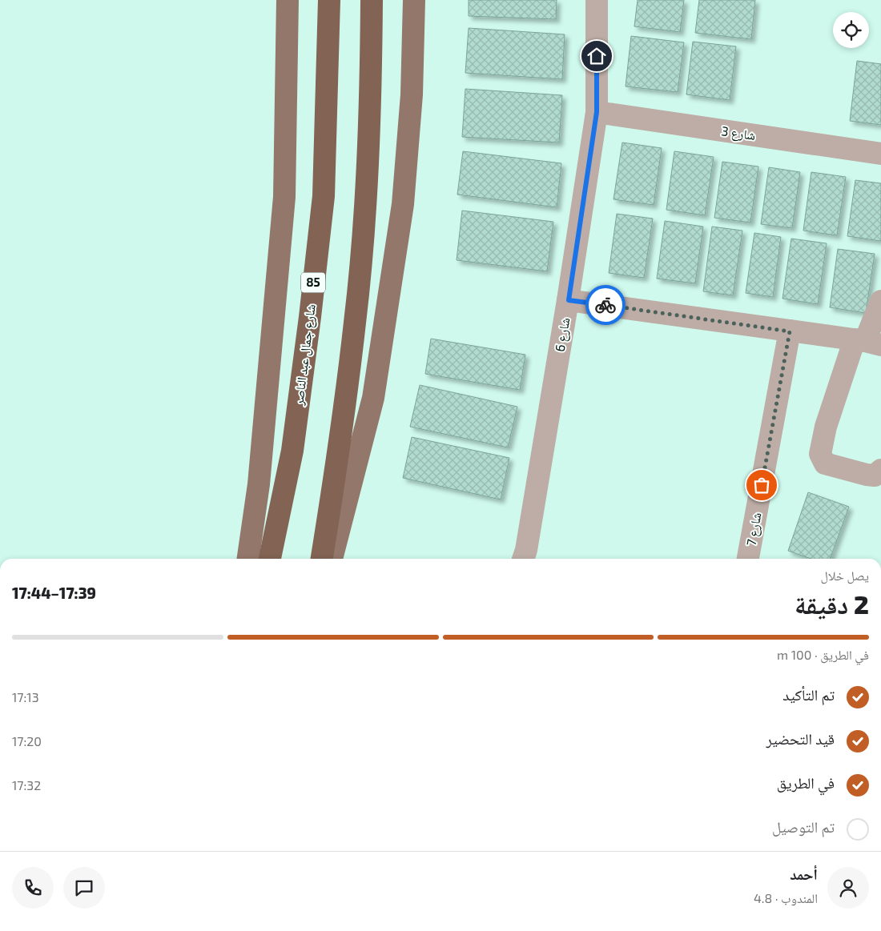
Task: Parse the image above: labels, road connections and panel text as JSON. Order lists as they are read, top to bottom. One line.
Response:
{"streets":{"highway":["85","شارع جمال عبد الناصر"],"street":["شارع 3","شارع 6","شارع 7"]},"crossings":[["شارع 6","شارع 7"]],"page":{"heading":["2 دقيقة","يصل خلال","17:39–17:44"],"panel":["أحمد","المندوب · 4.8"],"bar":"في الطريق · 100 m","list":[["تم التأكيد","17:13"],["قيد التحضير","17:20"],["في الطريق","17:32"],"تم التوصيل"]}}
